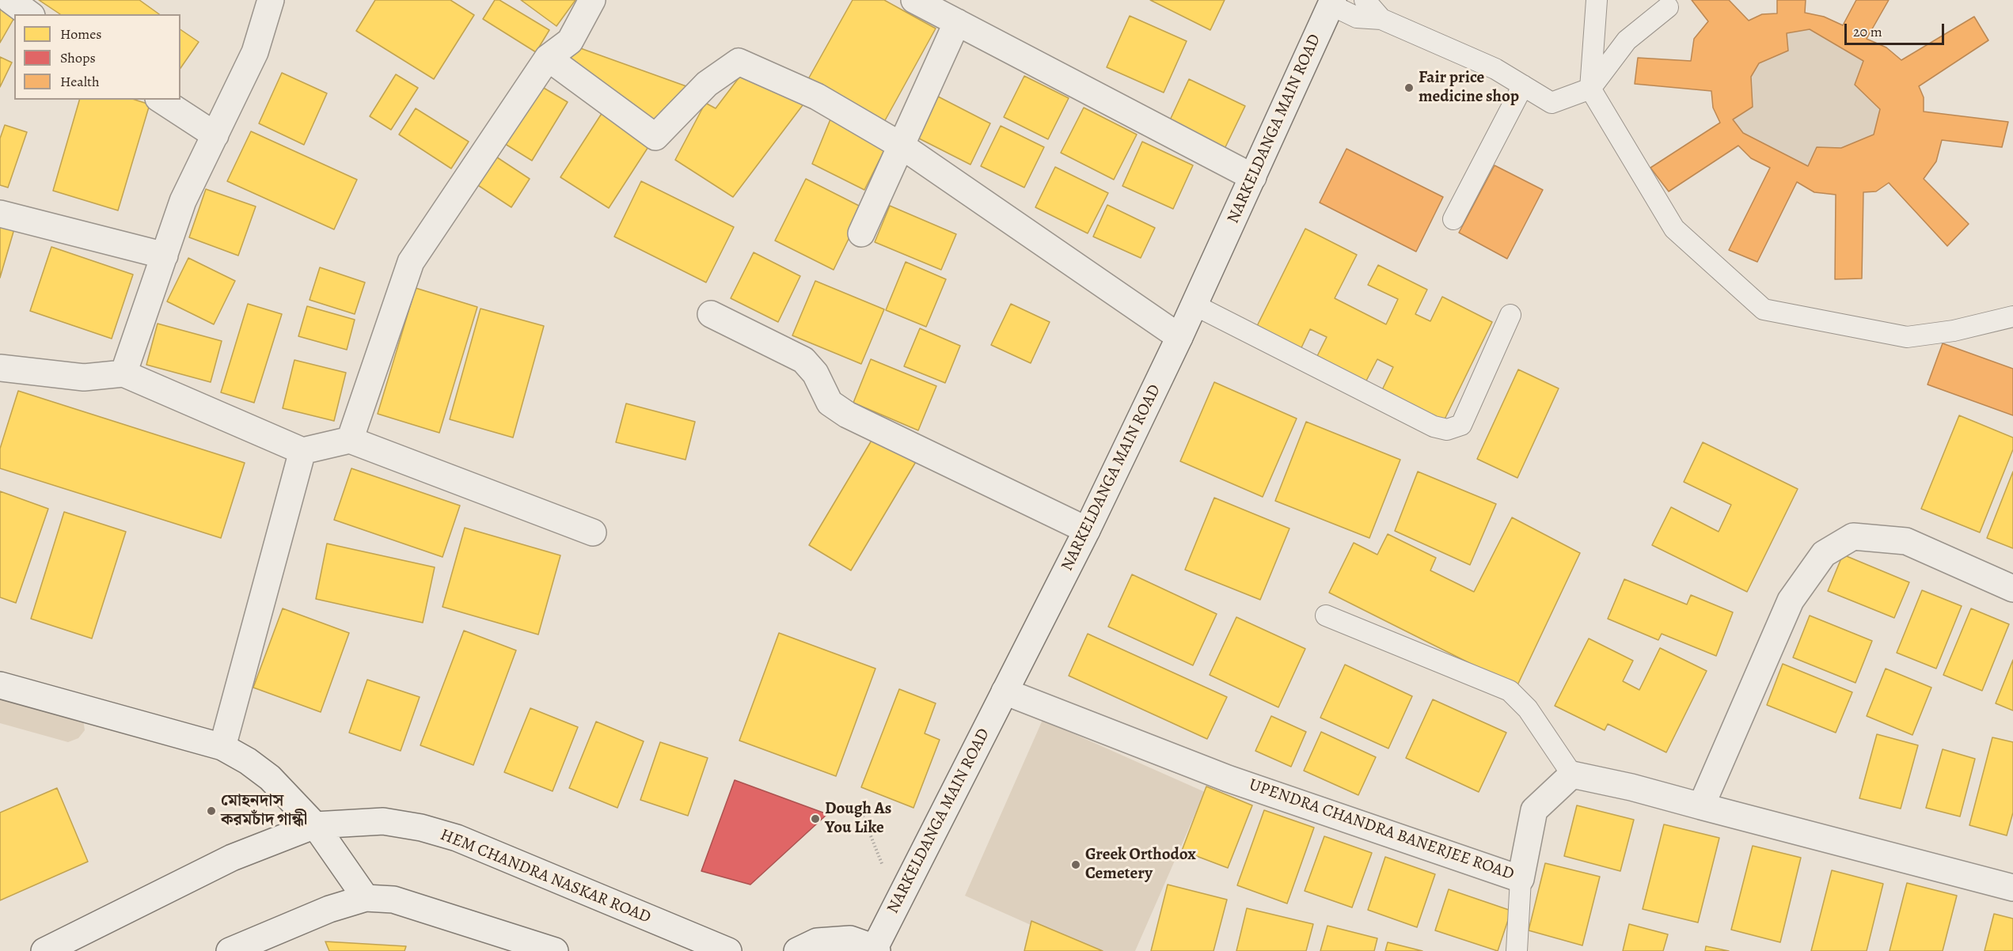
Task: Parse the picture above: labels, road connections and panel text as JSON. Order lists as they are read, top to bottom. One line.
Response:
{"streets":{"street":["NARKELDANGA MAIN ROAD","UPENDRA CHANDRA BANERJEE ROAD","HEM CHANDRA NASKAR ROAD"]},"crossings":[["NARKELDANGA MAIN ROAD","UPENDRA CHANDRA BANERJEE ROAD"]],"places":["Fair price medicine shop","মোহনদাস করমচাঁদ গান্ধী","Dough As You Like","Greek Orthodox Cemetery"],"legend":["Homes","Shops","Health"],"scale_bar":"20 m"}
